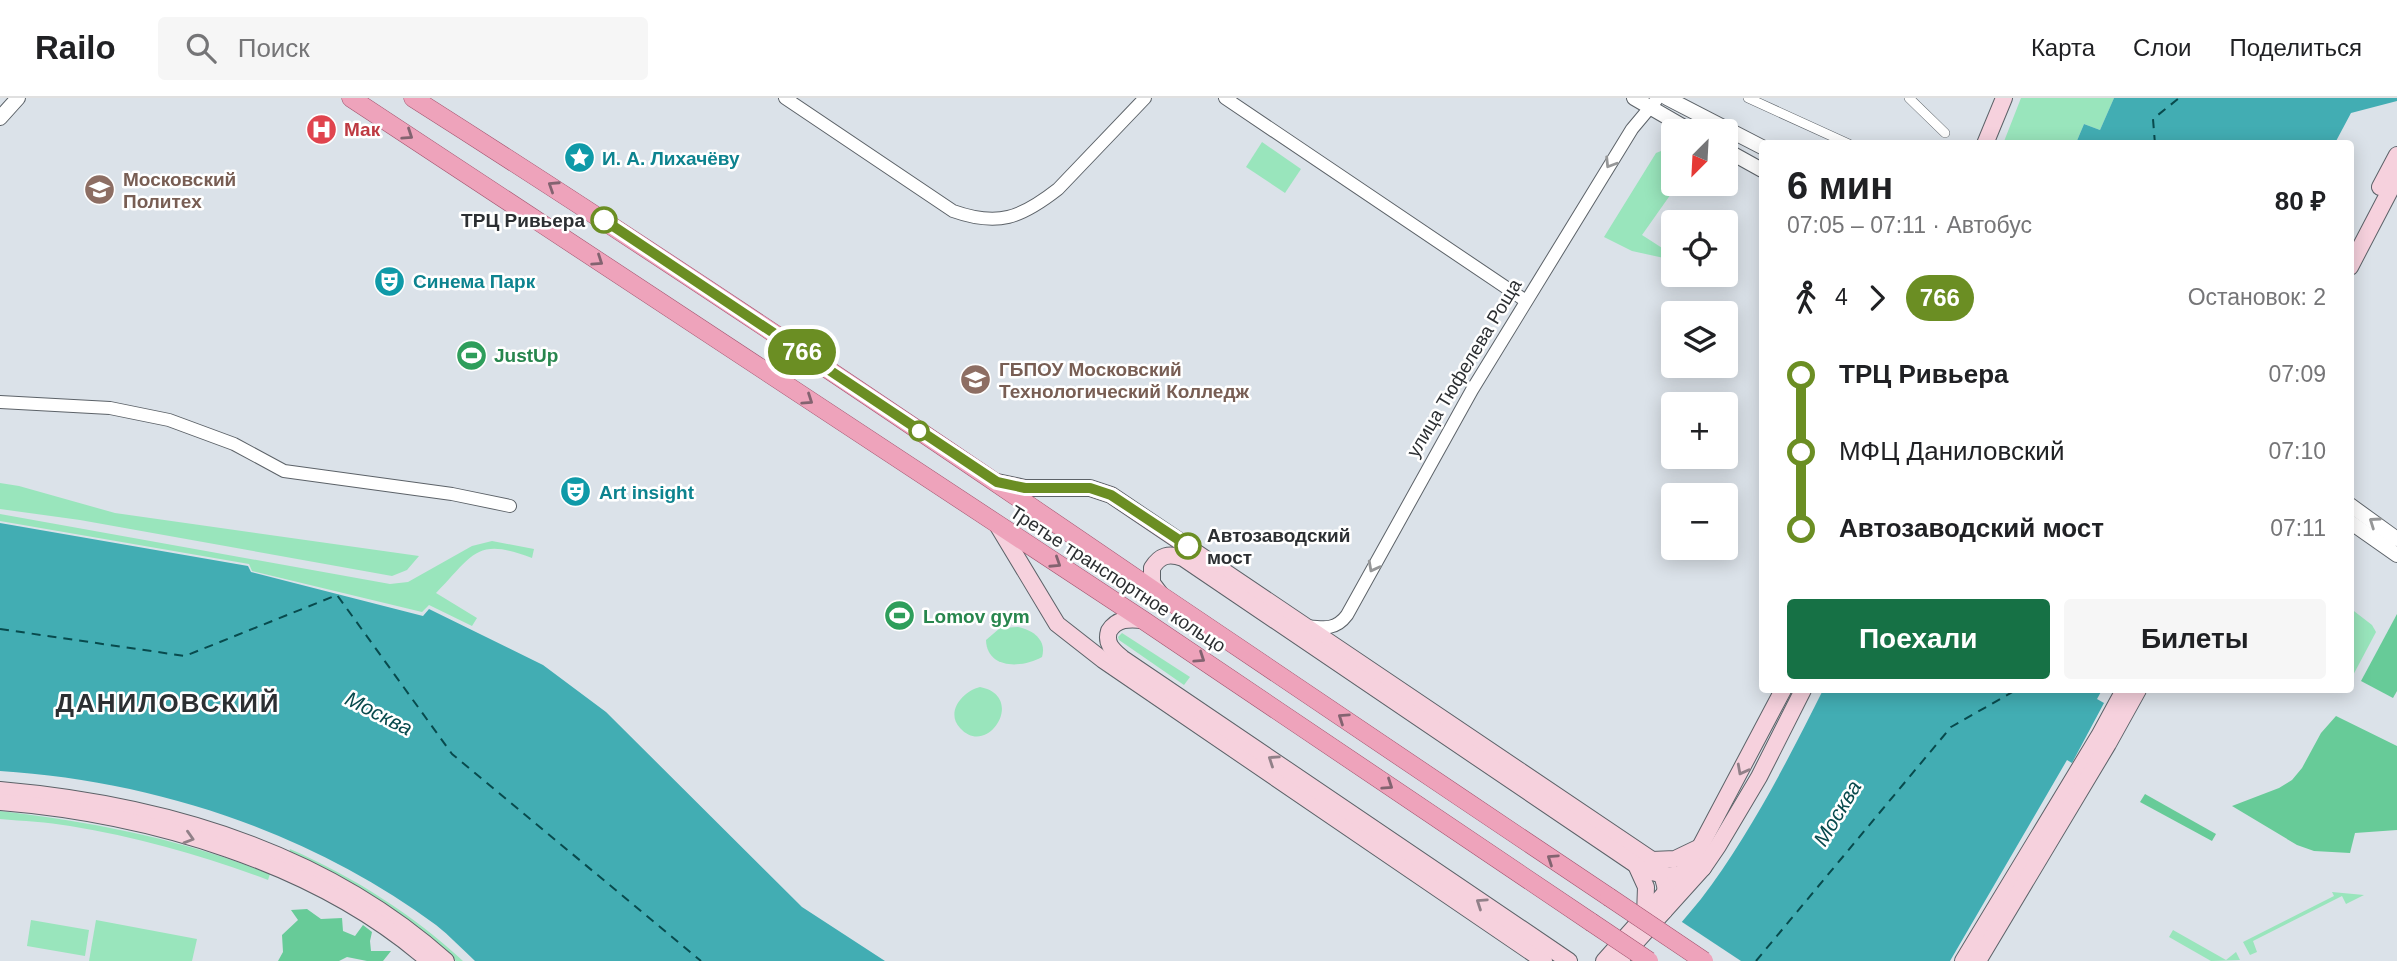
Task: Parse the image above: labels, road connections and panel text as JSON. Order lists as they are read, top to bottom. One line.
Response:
{"streets":{"main road":["Третье транспортное кольцо"],"street":["улица Тюфелева Роща"]},"one_way":["улица Тюфелева Роща"],"districts":["ДАНИЛОВСКИЙ"],"water":["Москва"],"places":{"hospital":["Мак"],"place":["И. А. Лихачёву"],"school or university":["Московский Политех","ГБПОУ Московский Технологический Колледж"],"other":["ТРЦ Ривьера","Автозаводский мост"],"theatre":["Синема Парк","Art insight"],"sports":["JustUp","Lomov gym"]},"lines":["bus line 766"],"north":"bottom left","page":{"header":"Railo","search":"Поиск","nav":["Карта","Слои","Поделиться"],"on_map":"766","map_buttons":["+","−"],"heading":["6 мин","07:05 – 07:11 · Автобус","80 ₽"],"legs":["4","766","Остановок: 2"],"list":[{"name":"ТРЦ Ривьера","value":"07:09"},{"name":"МФЦ Даниловский","value":"07:10"},{"name":"Автозаводский мост","value":"07:11"}],"buttons":["Поехали","Билеты"]}}
